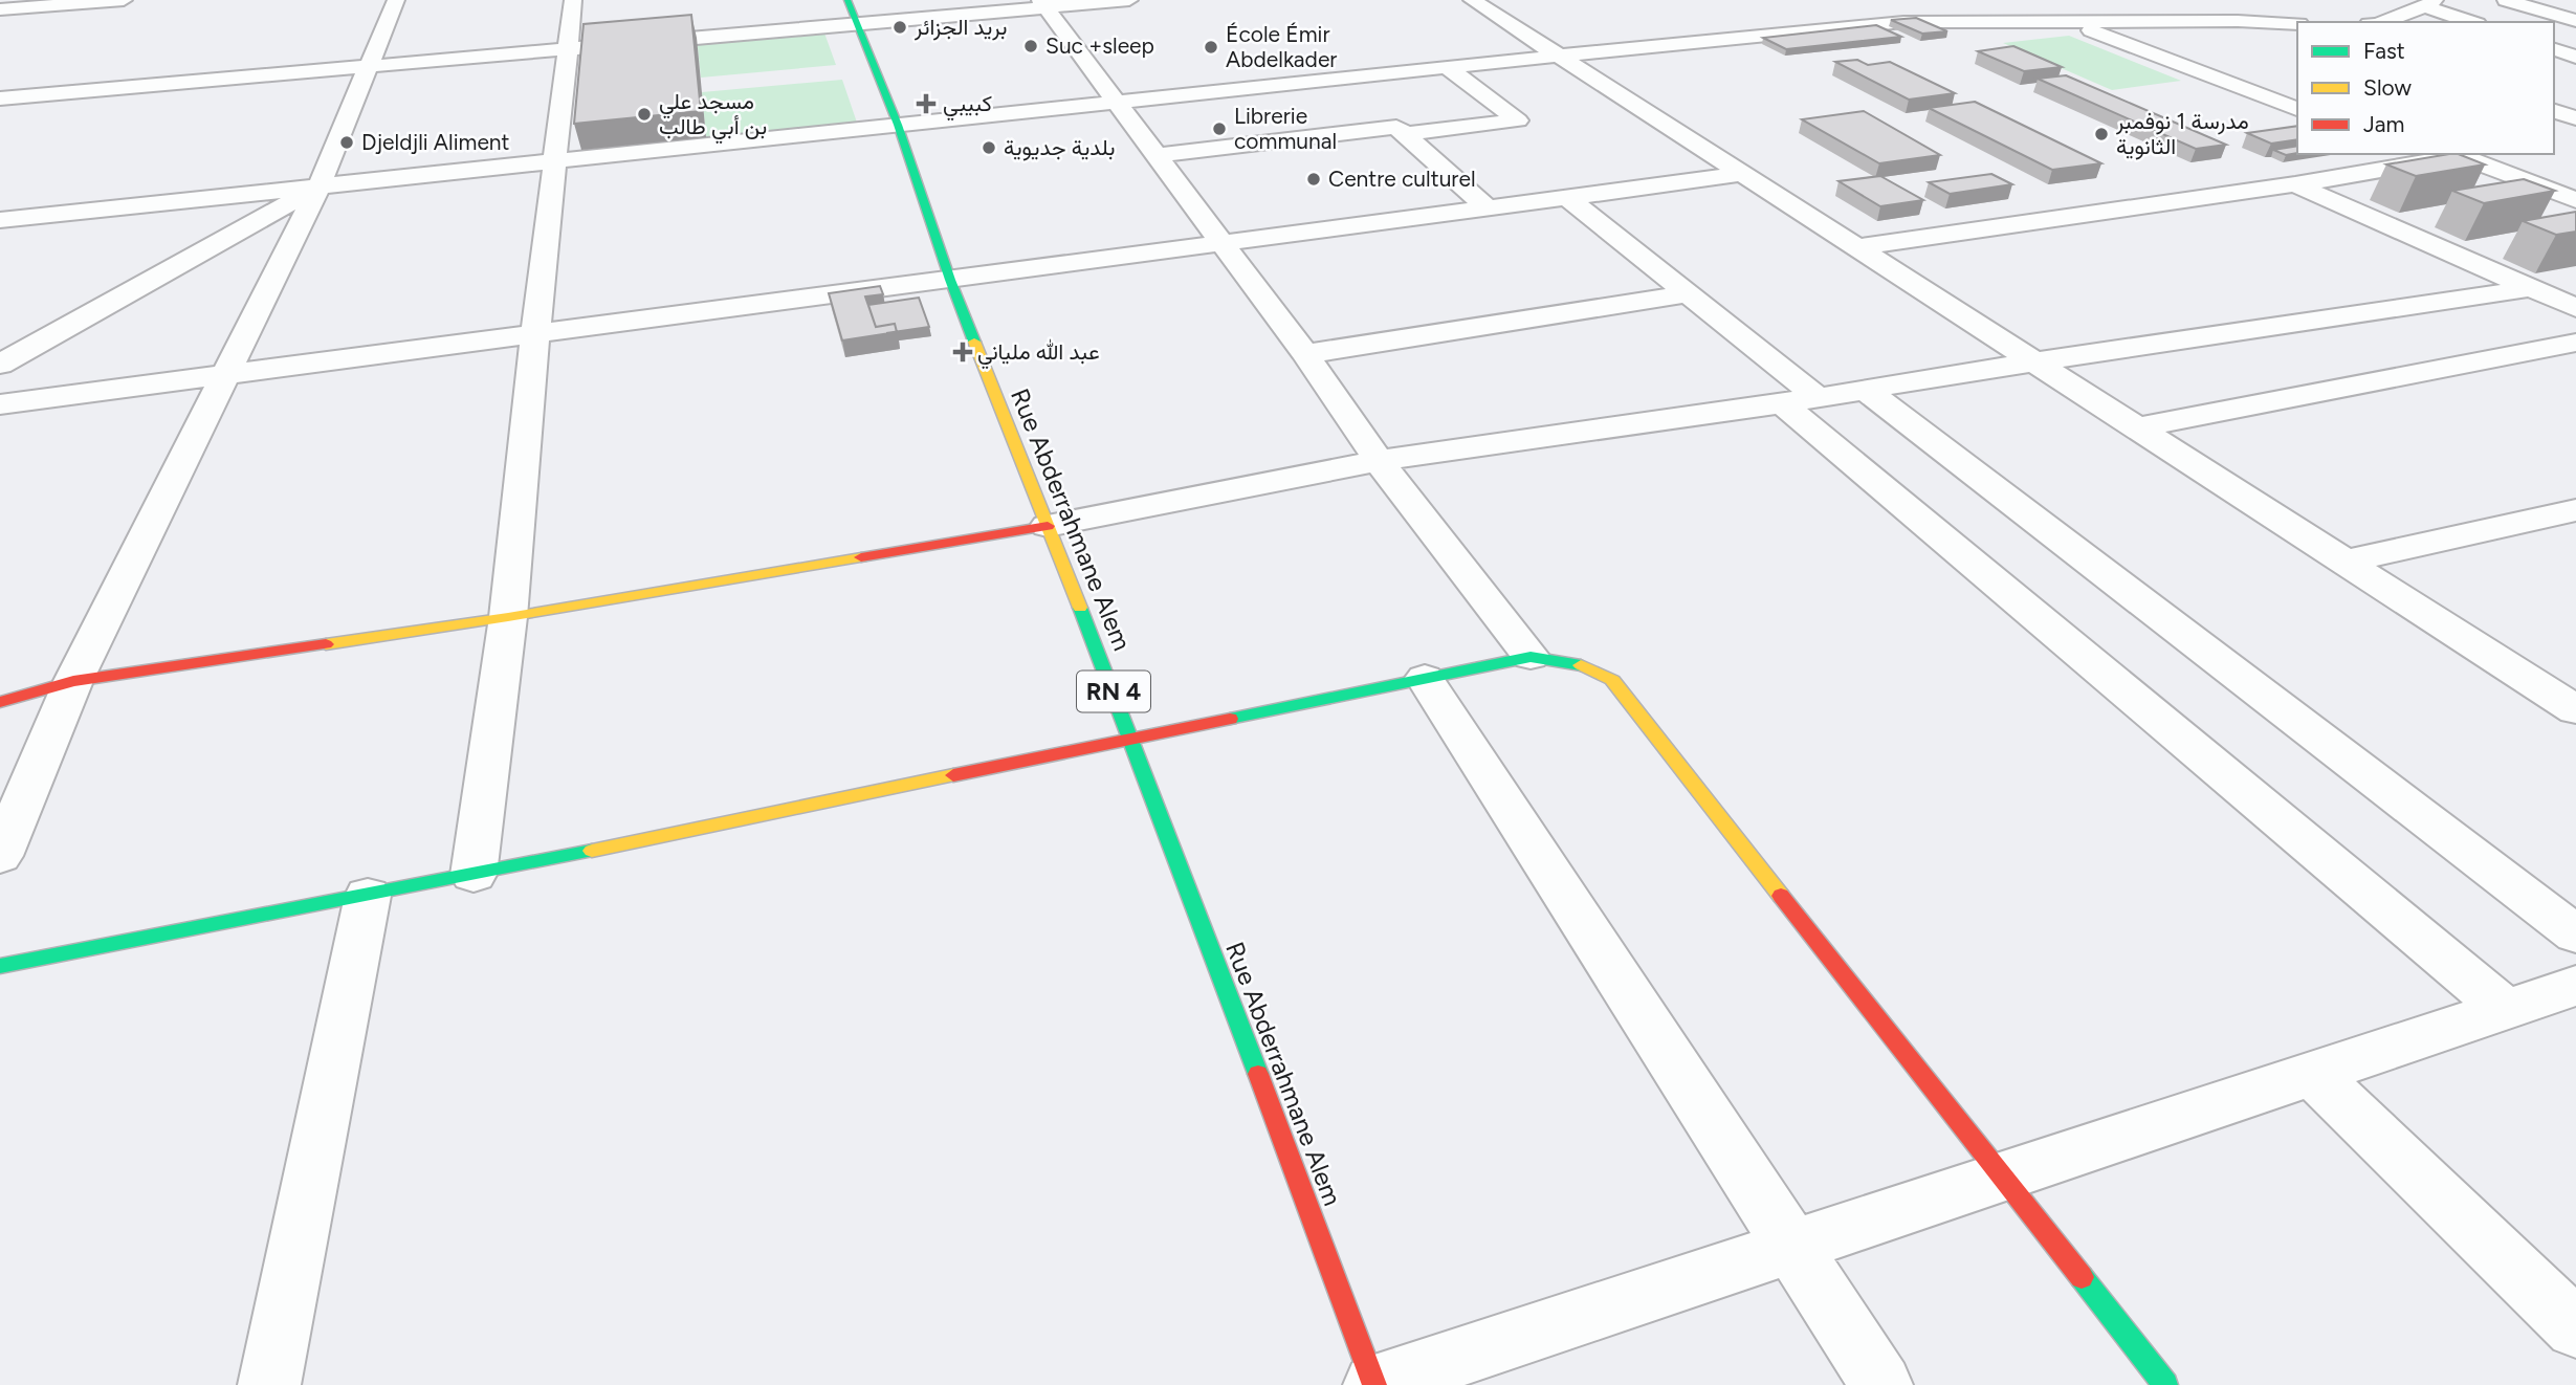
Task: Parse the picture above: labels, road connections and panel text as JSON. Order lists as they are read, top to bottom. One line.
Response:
{"streets":{"main road":["Rue Abderrahmane Alem","RN 4"]},"places":{"other":["بريد الجزائر","Suc +sleep","École Émir Abdelkader","مسجد علي بن أبي طالب","Librerie communal","مدرسة 1 نوفمبر الثانوية","Djeldjli Aliment","بلدية جديوية","Centre culturel"],"health":["كبيبي","عبد الله ملياني"]},"legend":["Fast","Slow","Jam"]}
